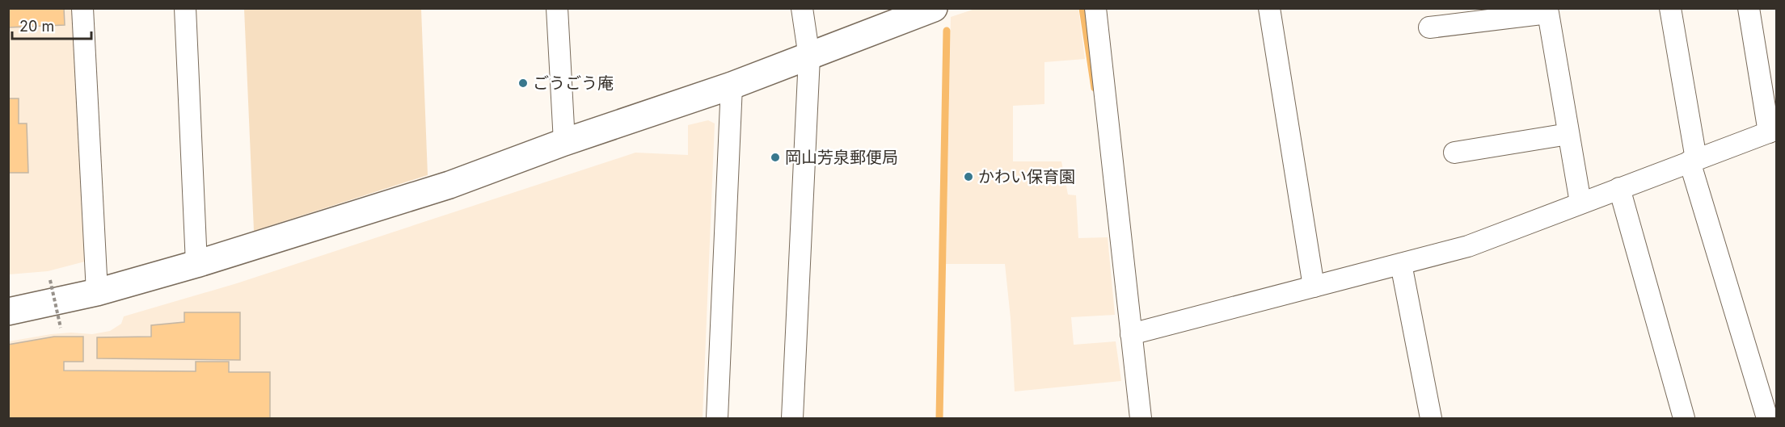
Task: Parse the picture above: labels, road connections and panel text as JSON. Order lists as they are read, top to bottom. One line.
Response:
{"places":["ごうごう庵","岡山芳泉郵便局","かわい保育園"],"scale_bar":"20 m"}
